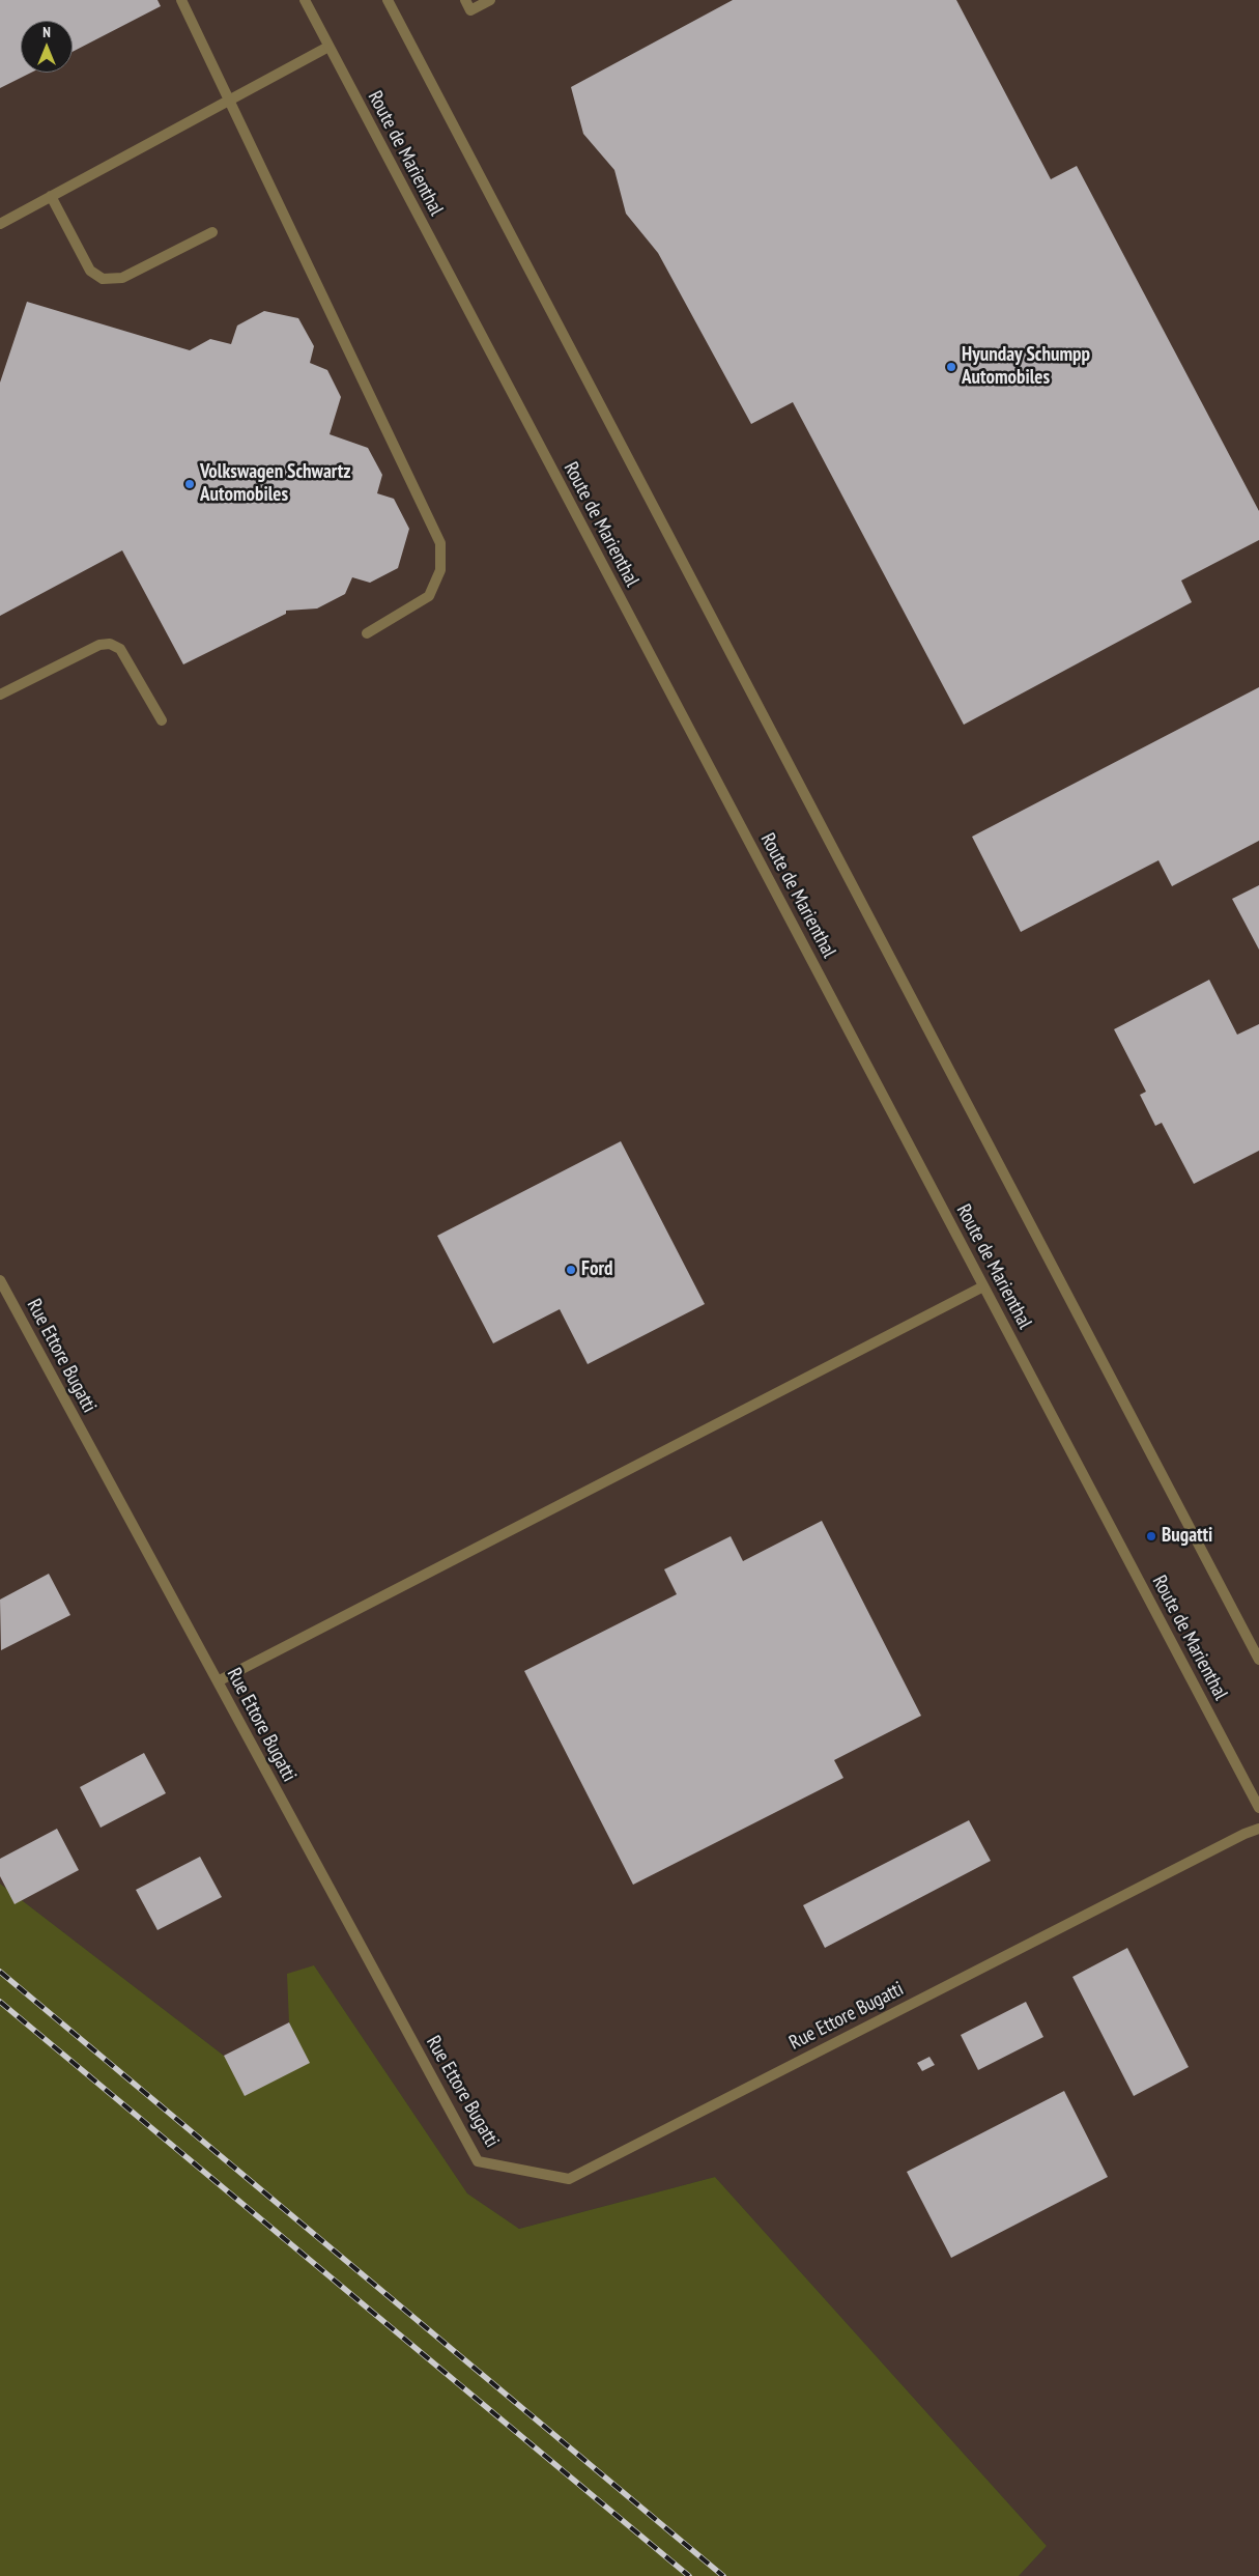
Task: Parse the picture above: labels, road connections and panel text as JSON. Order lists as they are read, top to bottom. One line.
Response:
{"streets":{"street":["Route de Marienthal","Rue Ettore Bugatti"]},"places":["Hyunday Schumpp Automobiles","Volkswagen Schwartz Automobiles","Ford","Bugatti"],"north":"top"}
